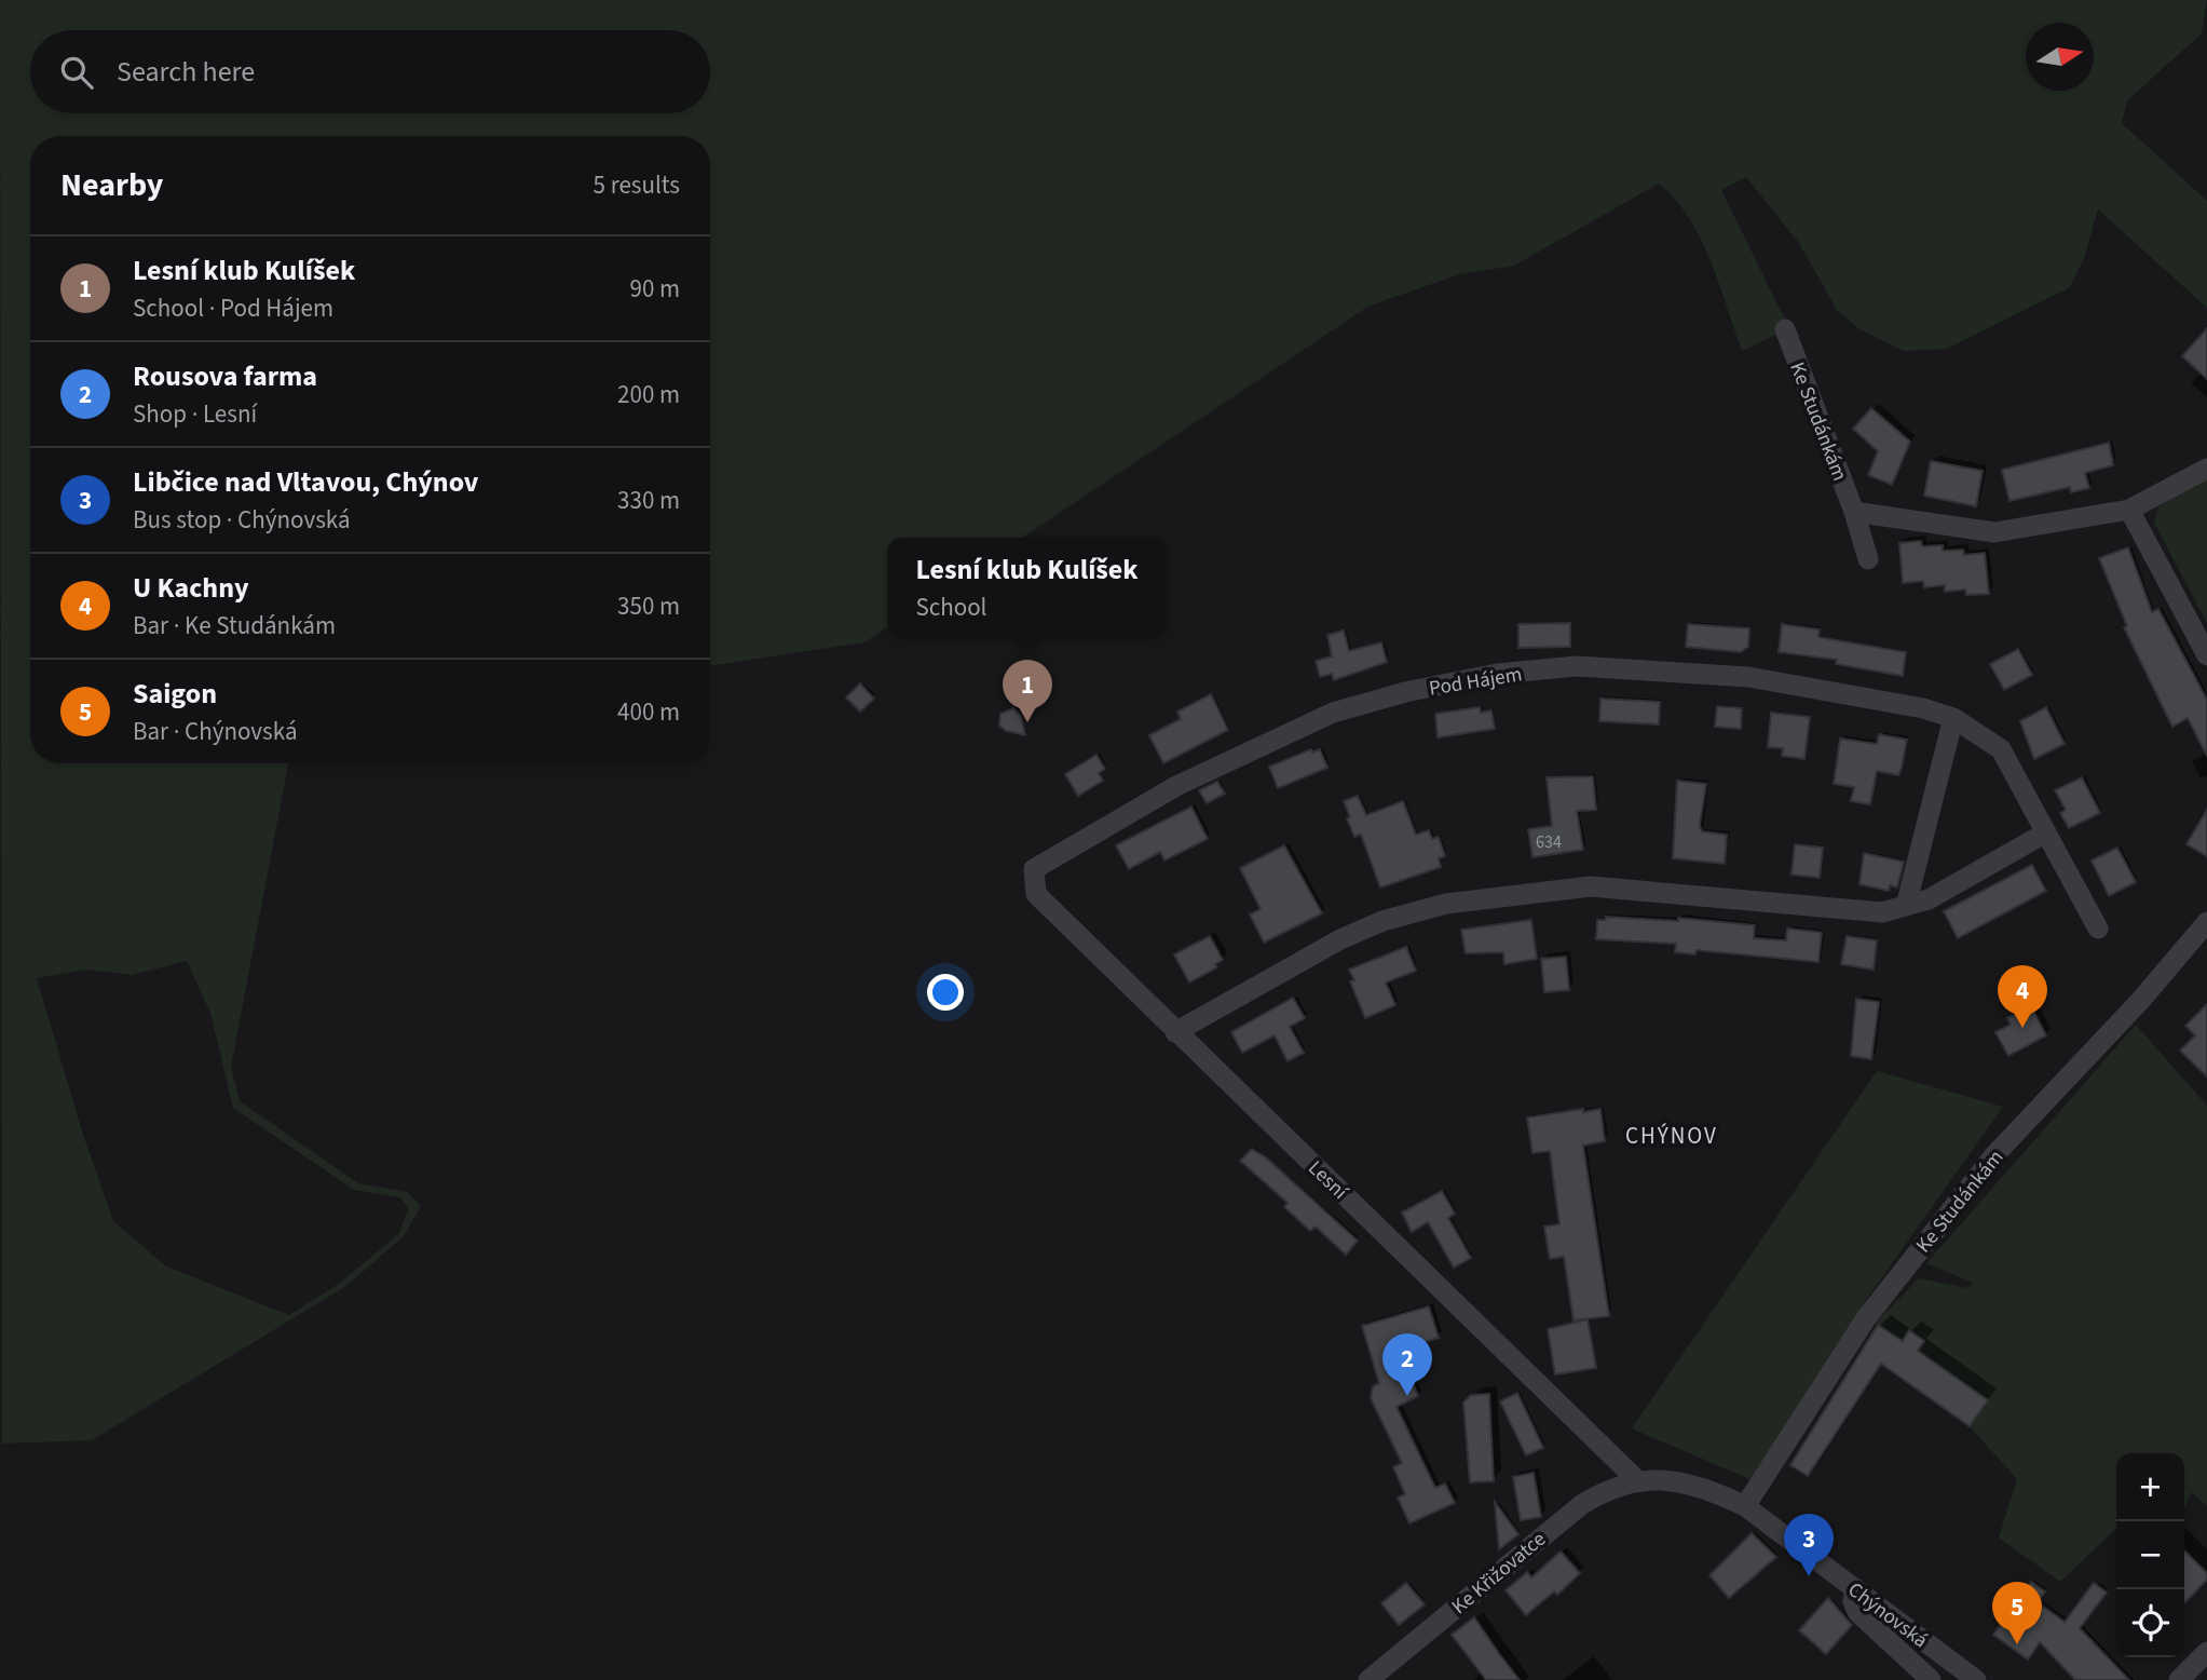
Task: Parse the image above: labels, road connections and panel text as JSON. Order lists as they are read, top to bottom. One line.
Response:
{"streets":{"street":["Ke Studánkám","Pod Hájem","Lesní","Ke Křižovatce","Chýnovská"]},"crossings":[["Ke Studánkám","Chýnovská"],["Pod Hájem","Lesní"],["Lesní","Ke Křižovatce"],["Lesní","Chýnovská"],["Ke Křižovatce","Chýnovská"]],"districts":["CHÝNOV"],"house_numbers":["634"],"north":"right","page":{"search":"Search here","heading":["Nearby","5 results"],"list":[{"mark":"1","name":"Lesní klub Kulíšek","note":"School · Pod Hájem","value":"90 m"},{"mark":"2","name":"Rousova farma","note":"Shop · Lesní","value":"200 m"},{"mark":"3","name":"Libčice nad Vltavou, Chýnov","note":"Bus stop · Chýnovská","value":"330 m"},{"mark":"4","name":"U Kachny","note":"Bar · Ke Studánkám","value":"350 m"},{"mark":"5","name":"Saigon","note":"Bar · Chýnovská","value":"400 m"}],"popup":["Lesní klub Kulíšek","School"],"pins":["1","4","2","3","5"],"map_buttons":["+","−"]}}
